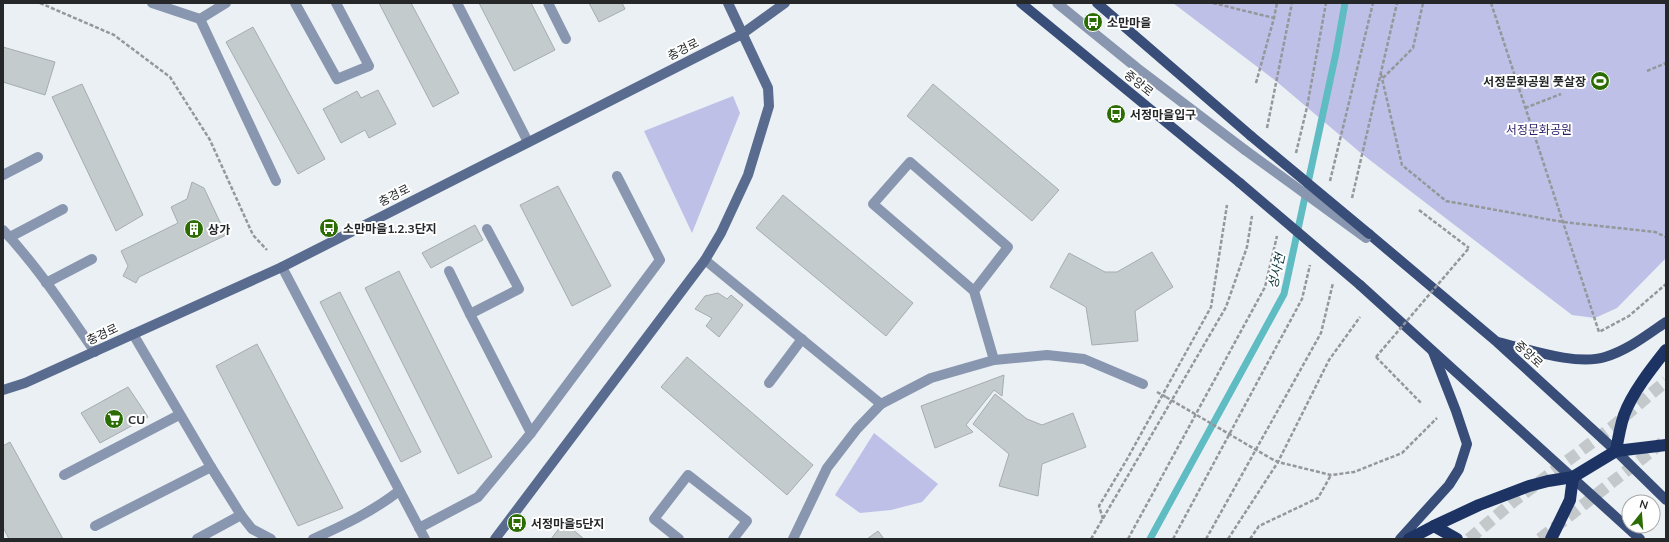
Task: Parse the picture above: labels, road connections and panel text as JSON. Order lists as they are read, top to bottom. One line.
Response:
{"streets":{"main road":["충경로","중앙로"]},"water":["성사천"],"parks":["서정문화공원"],"places":{"bus stop":["소만마을","서정마을입구","소만마을1.2.3단지","서정마을5단지"],"sports":["서정문화공원 풋살장"],"building":["상가"],"supermarket":["CU"]},"north":"top"}
